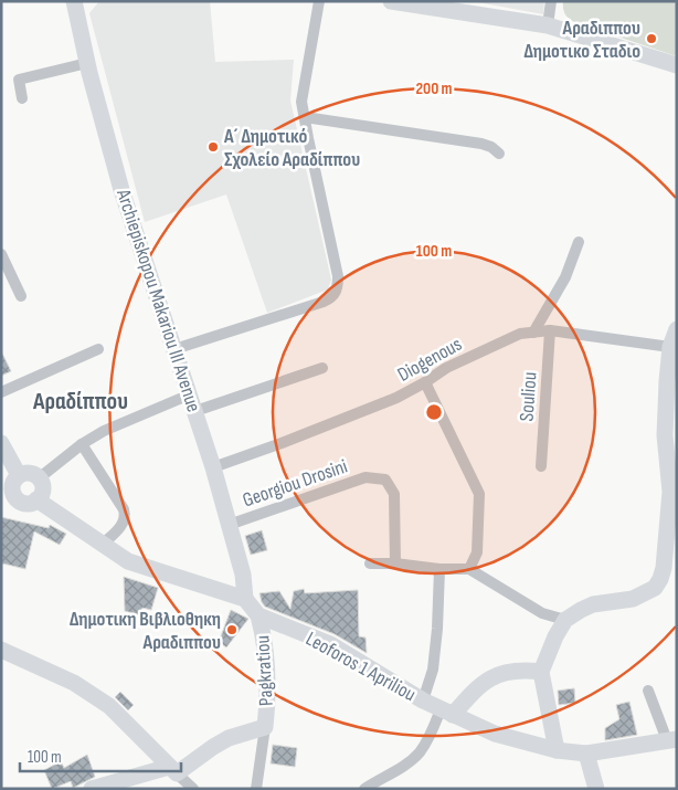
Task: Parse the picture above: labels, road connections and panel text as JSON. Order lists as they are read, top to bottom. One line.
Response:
{"streets":{"street":["Archiepiskopou Makariou III Avenue","Diogenous","Souliou","Georgiou Drosini","Leoforos 1 Apriliou","Pagkratiou"]},"crossings":[["Archiepiskopou Makariou III Avenue","Diogenous"],["Archiepiskopou Makariou III Avenue","Georgiou Drosini"],["Archiepiskopou Makariou III Avenue","Leoforos 1 Apriliou"],["Diogenous","Souliou"],["Leoforos 1 Apriliou","Pagkratiou"]],"districts":["Αραδίππου"],"places":["Αραδιππου Δημοτικο Σταδιο","Α´ Δημοτικό Σχολείο Αραδίππου","Δημοτικη Βιβλιοθηκη Αραδιππου"],"scale_bar":"100 m","rings":["200 m","100 m"]}
